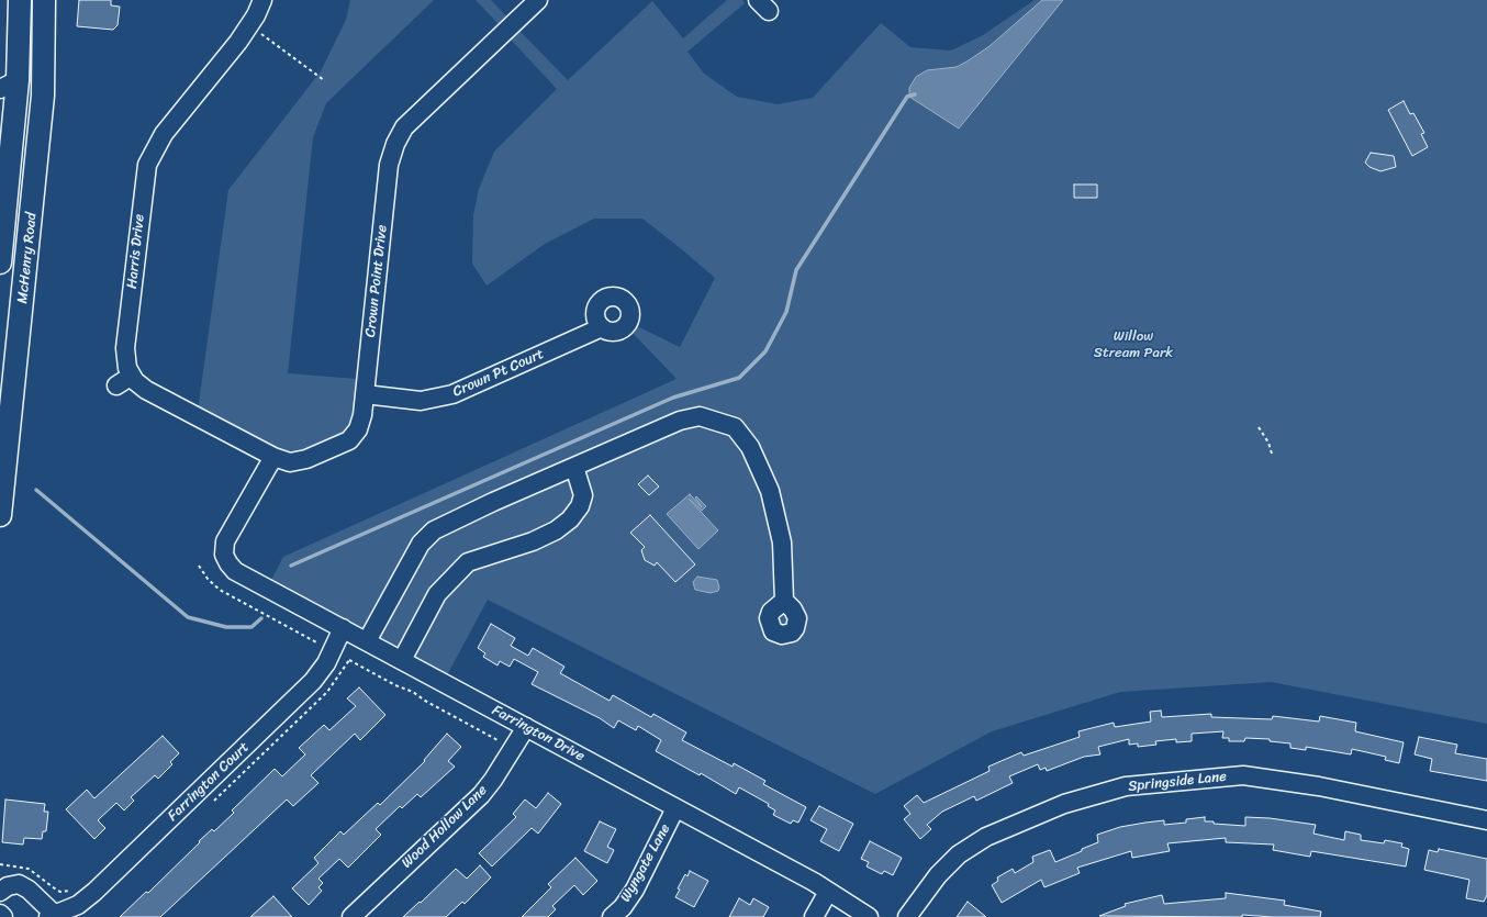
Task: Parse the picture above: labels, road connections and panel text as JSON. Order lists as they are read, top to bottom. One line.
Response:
{"streets":{"main road":["McHenry Road"],"street":["Harris Drive","Crown Point Drive","Crown Pt Court","Farrington Drive","Farrington Court","Springside Lane","Wood Hollow Lane","Wyngate Lane"]},"crossings":[["Crown Point Drive","Crown Pt Court"],["Crown Point Drive","Farrington Drive"],["Farrington Drive","Farrington Court"],["Farrington Drive","Wood Hollow Lane"],["Farrington Drive","Wyngate Lane"]],"parks":["Willow Stream Park"]}
